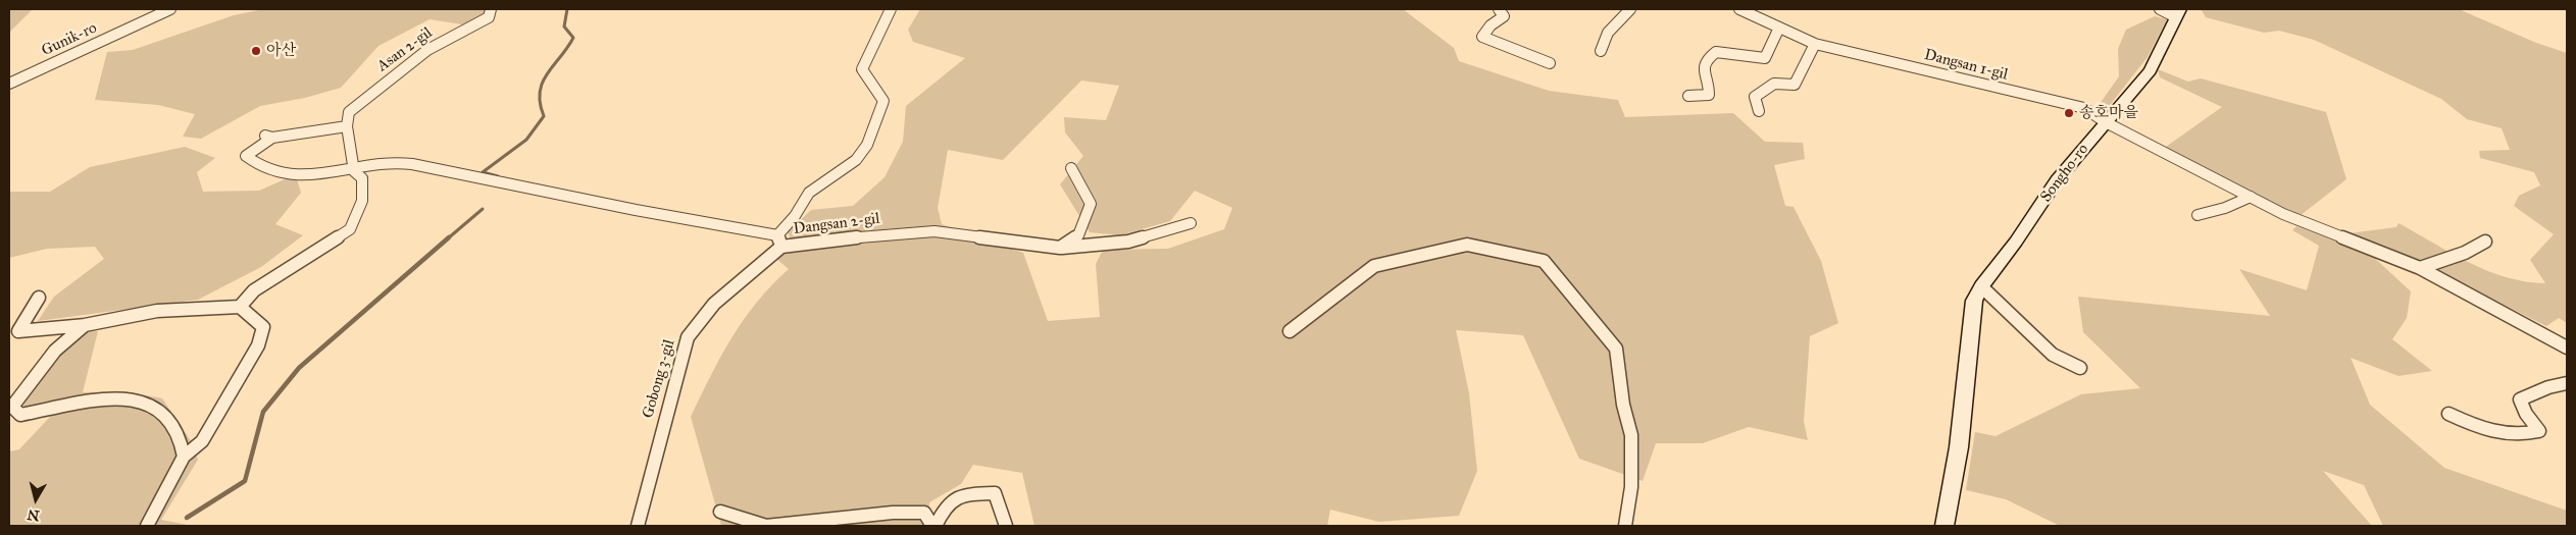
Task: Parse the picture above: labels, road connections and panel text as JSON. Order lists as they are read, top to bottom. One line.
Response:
{"streets":{"main road":["Songho-ro"],"street":["Gunik-ro","Asan 2-gil","Dangsan 1-gil","Dangsan 2-gil","Gobong 3-gil"]},"crossings":[["Dangsan 1-gil","Songho-ro"],["Dangsan 2-gil","Gobong 3-gil"]],"places":["아산","송호마을"],"north":"bottom"}
